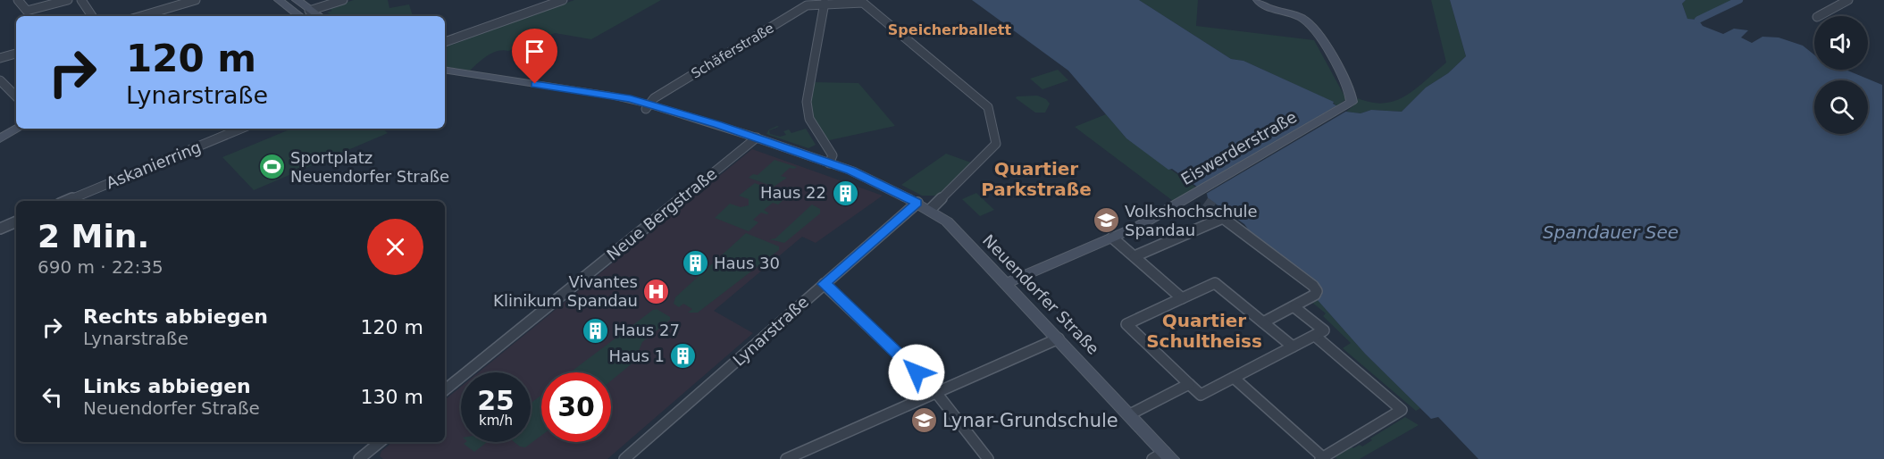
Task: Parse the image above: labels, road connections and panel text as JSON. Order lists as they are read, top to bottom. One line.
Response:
{"streets":{"main road":["Eiswerderstraße","Neuendorfer Straße"],"street":["Schäferstraße","Askanierring","Neue Bergstraße","Lynarstraße"]},"crossings":[["Schäferstraße","Neuendorfer Straße"],["Eiswerderstraße","Neuendorfer Straße"],["Neue Bergstraße","Neuendorfer Straße"],["Neuendorfer Straße","Lynarstraße"]],"districts":["Speicherballett","Quartier Parkstraße","Quartier Schultheiss"],"water":["Spandauer See"],"places":{"sports":["Sportplatz Neuendorfer Straße"],"building":["Haus 22","Haus 30","Haus 27","Haus 1"],"school or university":["Volkshochschule Spandau","Lynar-Grundschule"],"hospital":["Vivantes Klinikum Spandau"]},"page":{"turn":["120 m","Lynarstraße"],"heading":["2 Min.","690 m · 22:35"],"list":[{"name":"Rechts abbiegen","note":"Lynarstraße","value":"120 m"},{"name":"Links abbiegen","note":"Neuendorfer Straße","value":"130 m"}],"speed":"25 km/h","limit":"30"}}
